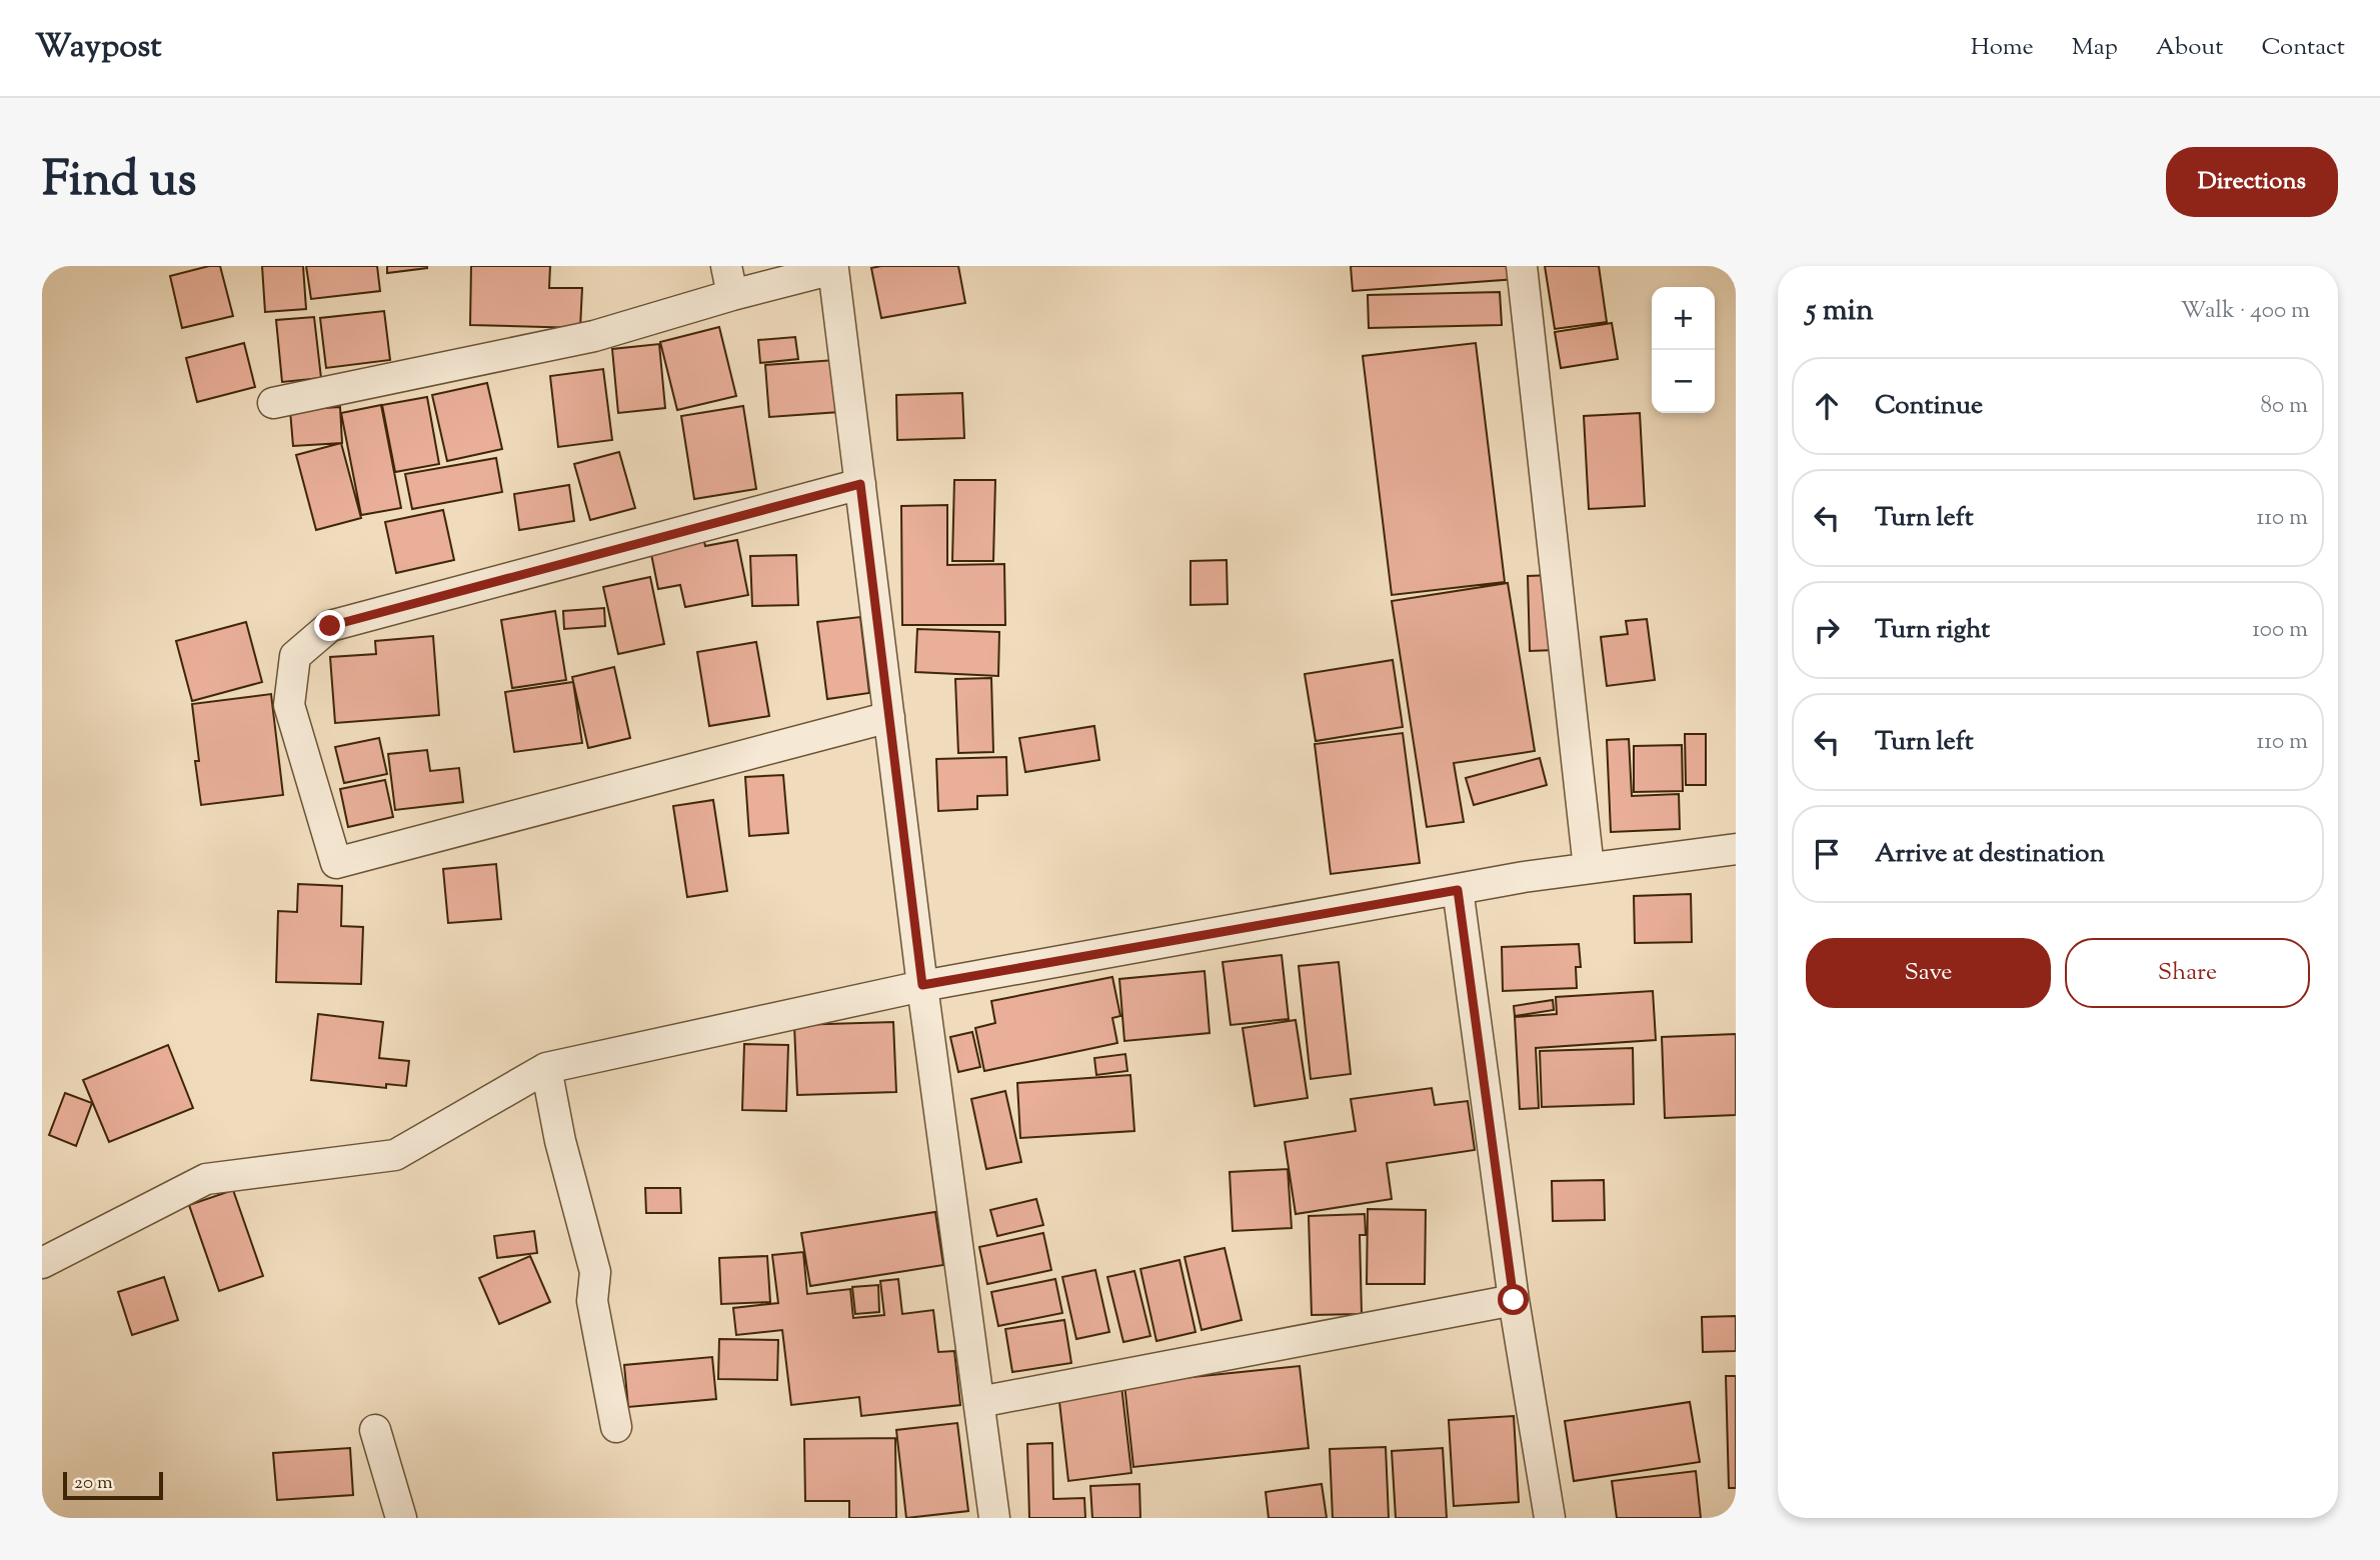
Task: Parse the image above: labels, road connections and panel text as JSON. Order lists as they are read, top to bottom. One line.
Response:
{"scale_bar":"20 m","page":{"header":"Waypost","nav":["Home","Map","About","Contact"],"title":"Find us","buttons":["Directions",["Save","Share"]],"heading":["5 min","Walk · 400 m"],"map_buttons":["+","−"],"list":[["Continue","80 m"],["Turn left","110 m"],["Turn right","100 m"],["Turn left","110 m"],"Arrive at destination"],"scale":"20 m"}}
